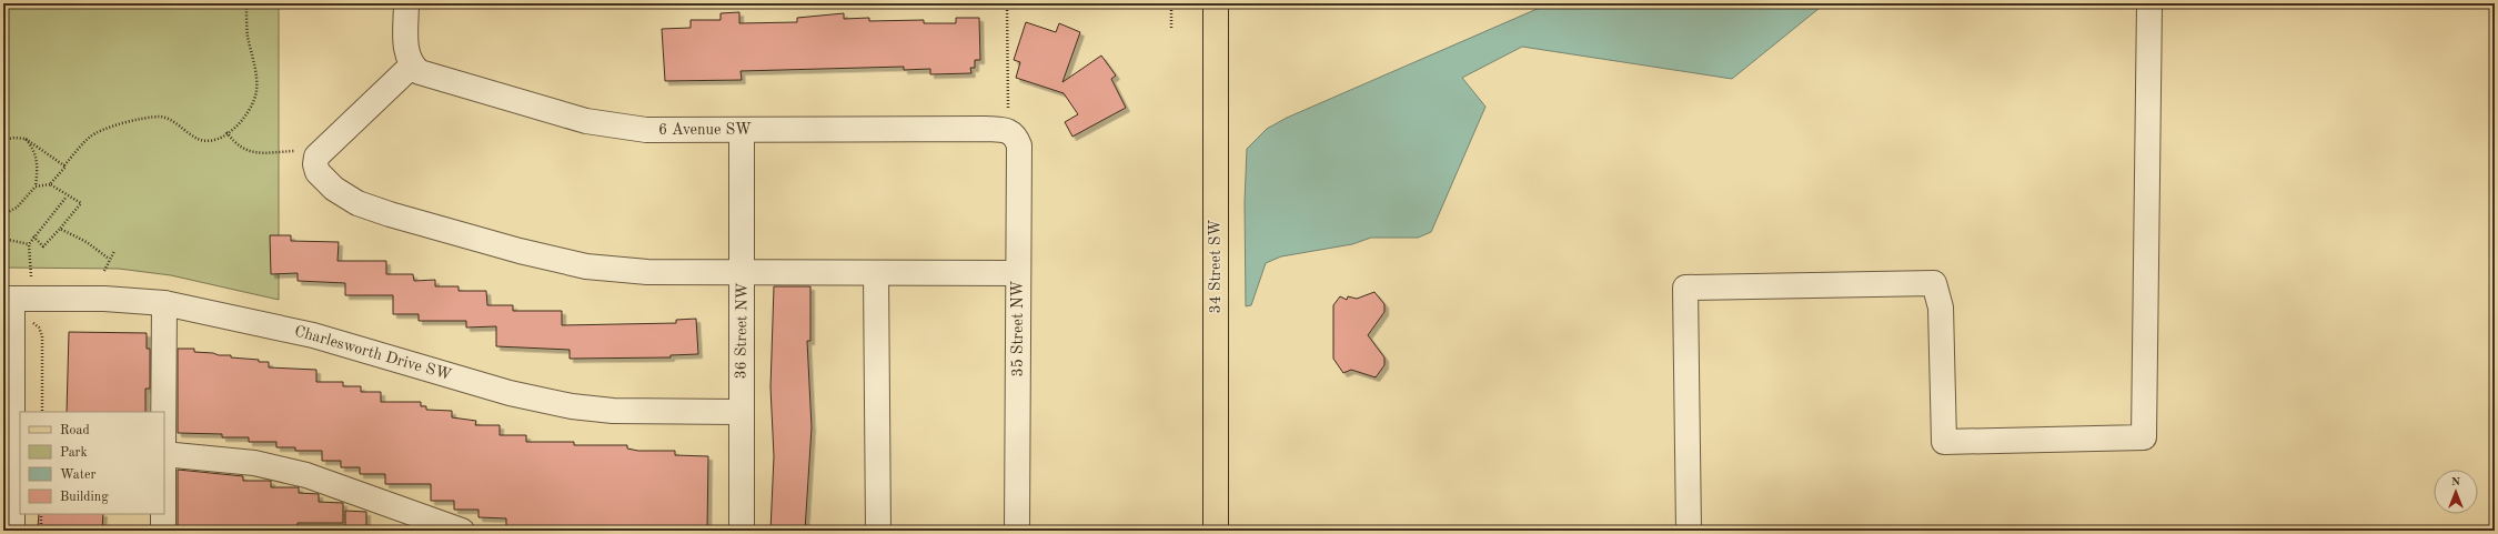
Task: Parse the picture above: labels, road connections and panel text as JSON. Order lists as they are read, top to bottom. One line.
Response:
{"streets":{"main road":["34 Street SW"],"street":["6 Avenue SW","35 Street NW","36 Street NW","Charlesworth Drive SW"]},"crossings":[["6 Avenue SW","35 Street NW"],["6 Avenue SW","36 Street NW"],["36 Street NW","Charlesworth Drive SW"]],"legend":["Road","Park","Water","Building"],"north":"top"}
